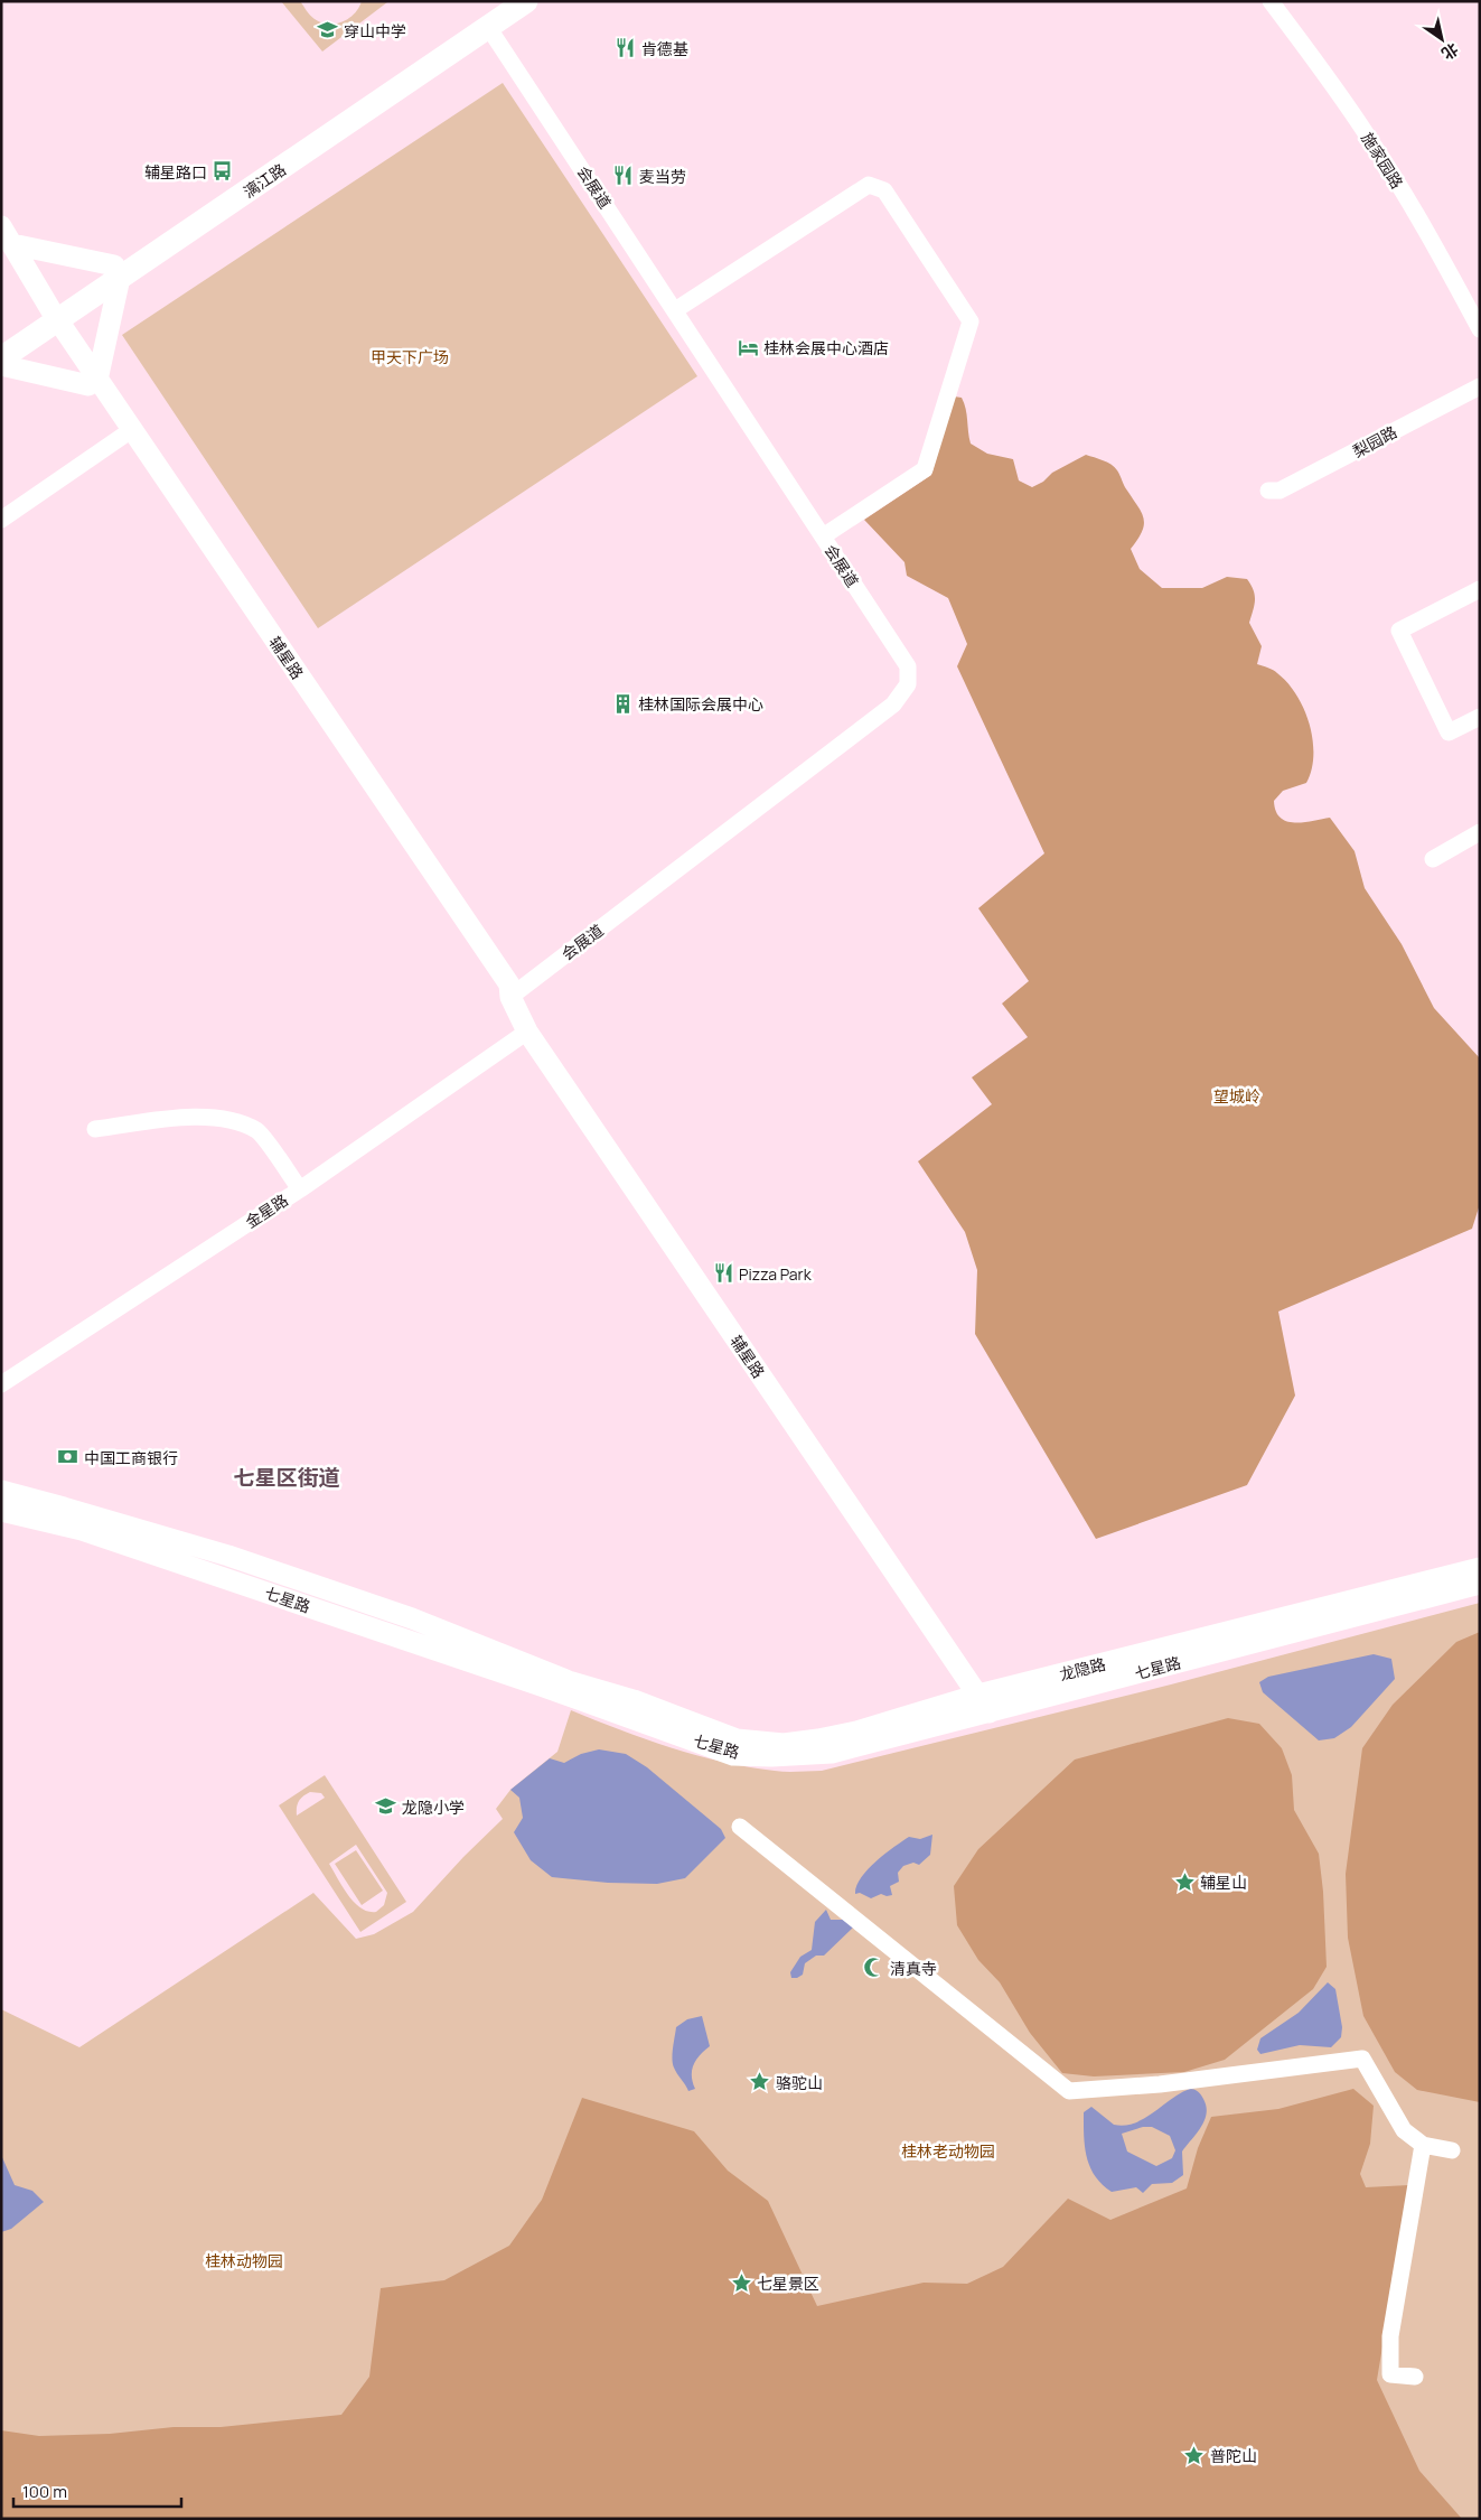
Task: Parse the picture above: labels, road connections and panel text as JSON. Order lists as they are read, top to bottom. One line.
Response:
{"streets":{"highway":["漓江路"],"main road":["辅星路","七星路","龙隐路"],"street":["施家园路","会展道","梨园路","金星路"]},"crossings":[["漓江路","会展道"],["漓江路","辅星路"],["会展道","辅星路"],["辅星路","金星路"],["辅星路","七星路"],["辅星路","龙隐路"],["七星路","龙隐路"]],"districts":["七星区街道"],"parks":["甲天下广场","望城岭","桂林老动物园","桂林动物园"],"places":{"school or university":["穿山中学","龙隐小学"],"restaurant":["肯德基","麦当劳","Pizza Park"],"bus stop":["辅星路口"],"hotel":["桂林会展中心酒店"],"building":["桂林国际会展中心"],"bank":["中国工商银行"],"place":["辅星山","骆驼山","七星景区","普陀山"],"mosque":["清真寺"]},"scale_bar":"100 m","north":"bottom right"}
